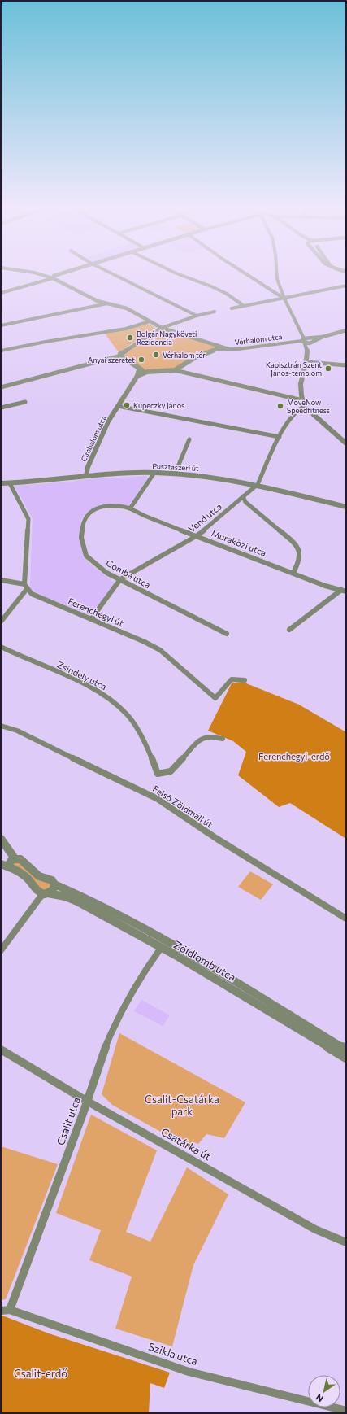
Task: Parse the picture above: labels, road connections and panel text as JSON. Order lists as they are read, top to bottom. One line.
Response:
{"streets":{"street":["Vérhalom utca","Cimbalom utca","Pusztaszeri út","Vend utca","Muraközi utca","Gomba utca","Ferenchegyi út","Zsindely utca","Felső Zöldmáli út","Zöldlomb utca","Csalit utca","Csatárka út","Szikla utca"]},"crossings":[["Cimbalom utca","Pusztaszeri út"],["Pusztaszeri út","Vend utca"],["Vend utca","Muraközi utca"],["Vend utca","Gomba utca"],["Vend utca","Ferenchegyi út"],["Muraközi utca","Gomba utca"],["Zöldlomb utca","Csalit utca"],["Csalit utca","Csatárka út"],["Csalit utca","Szikla utca"]],"parks":["Ferenchegyi-erdő","Csalit-Csatárka park","Csalit-erdő"],"places":["Bolgár Nagyköveti Rezidencia","Vérhalom tér","Anyai szeretet","Kapisztrán Szent János-templom","Kupeczky János","MoveNow Speedfitness"],"north":"bottom left"}
